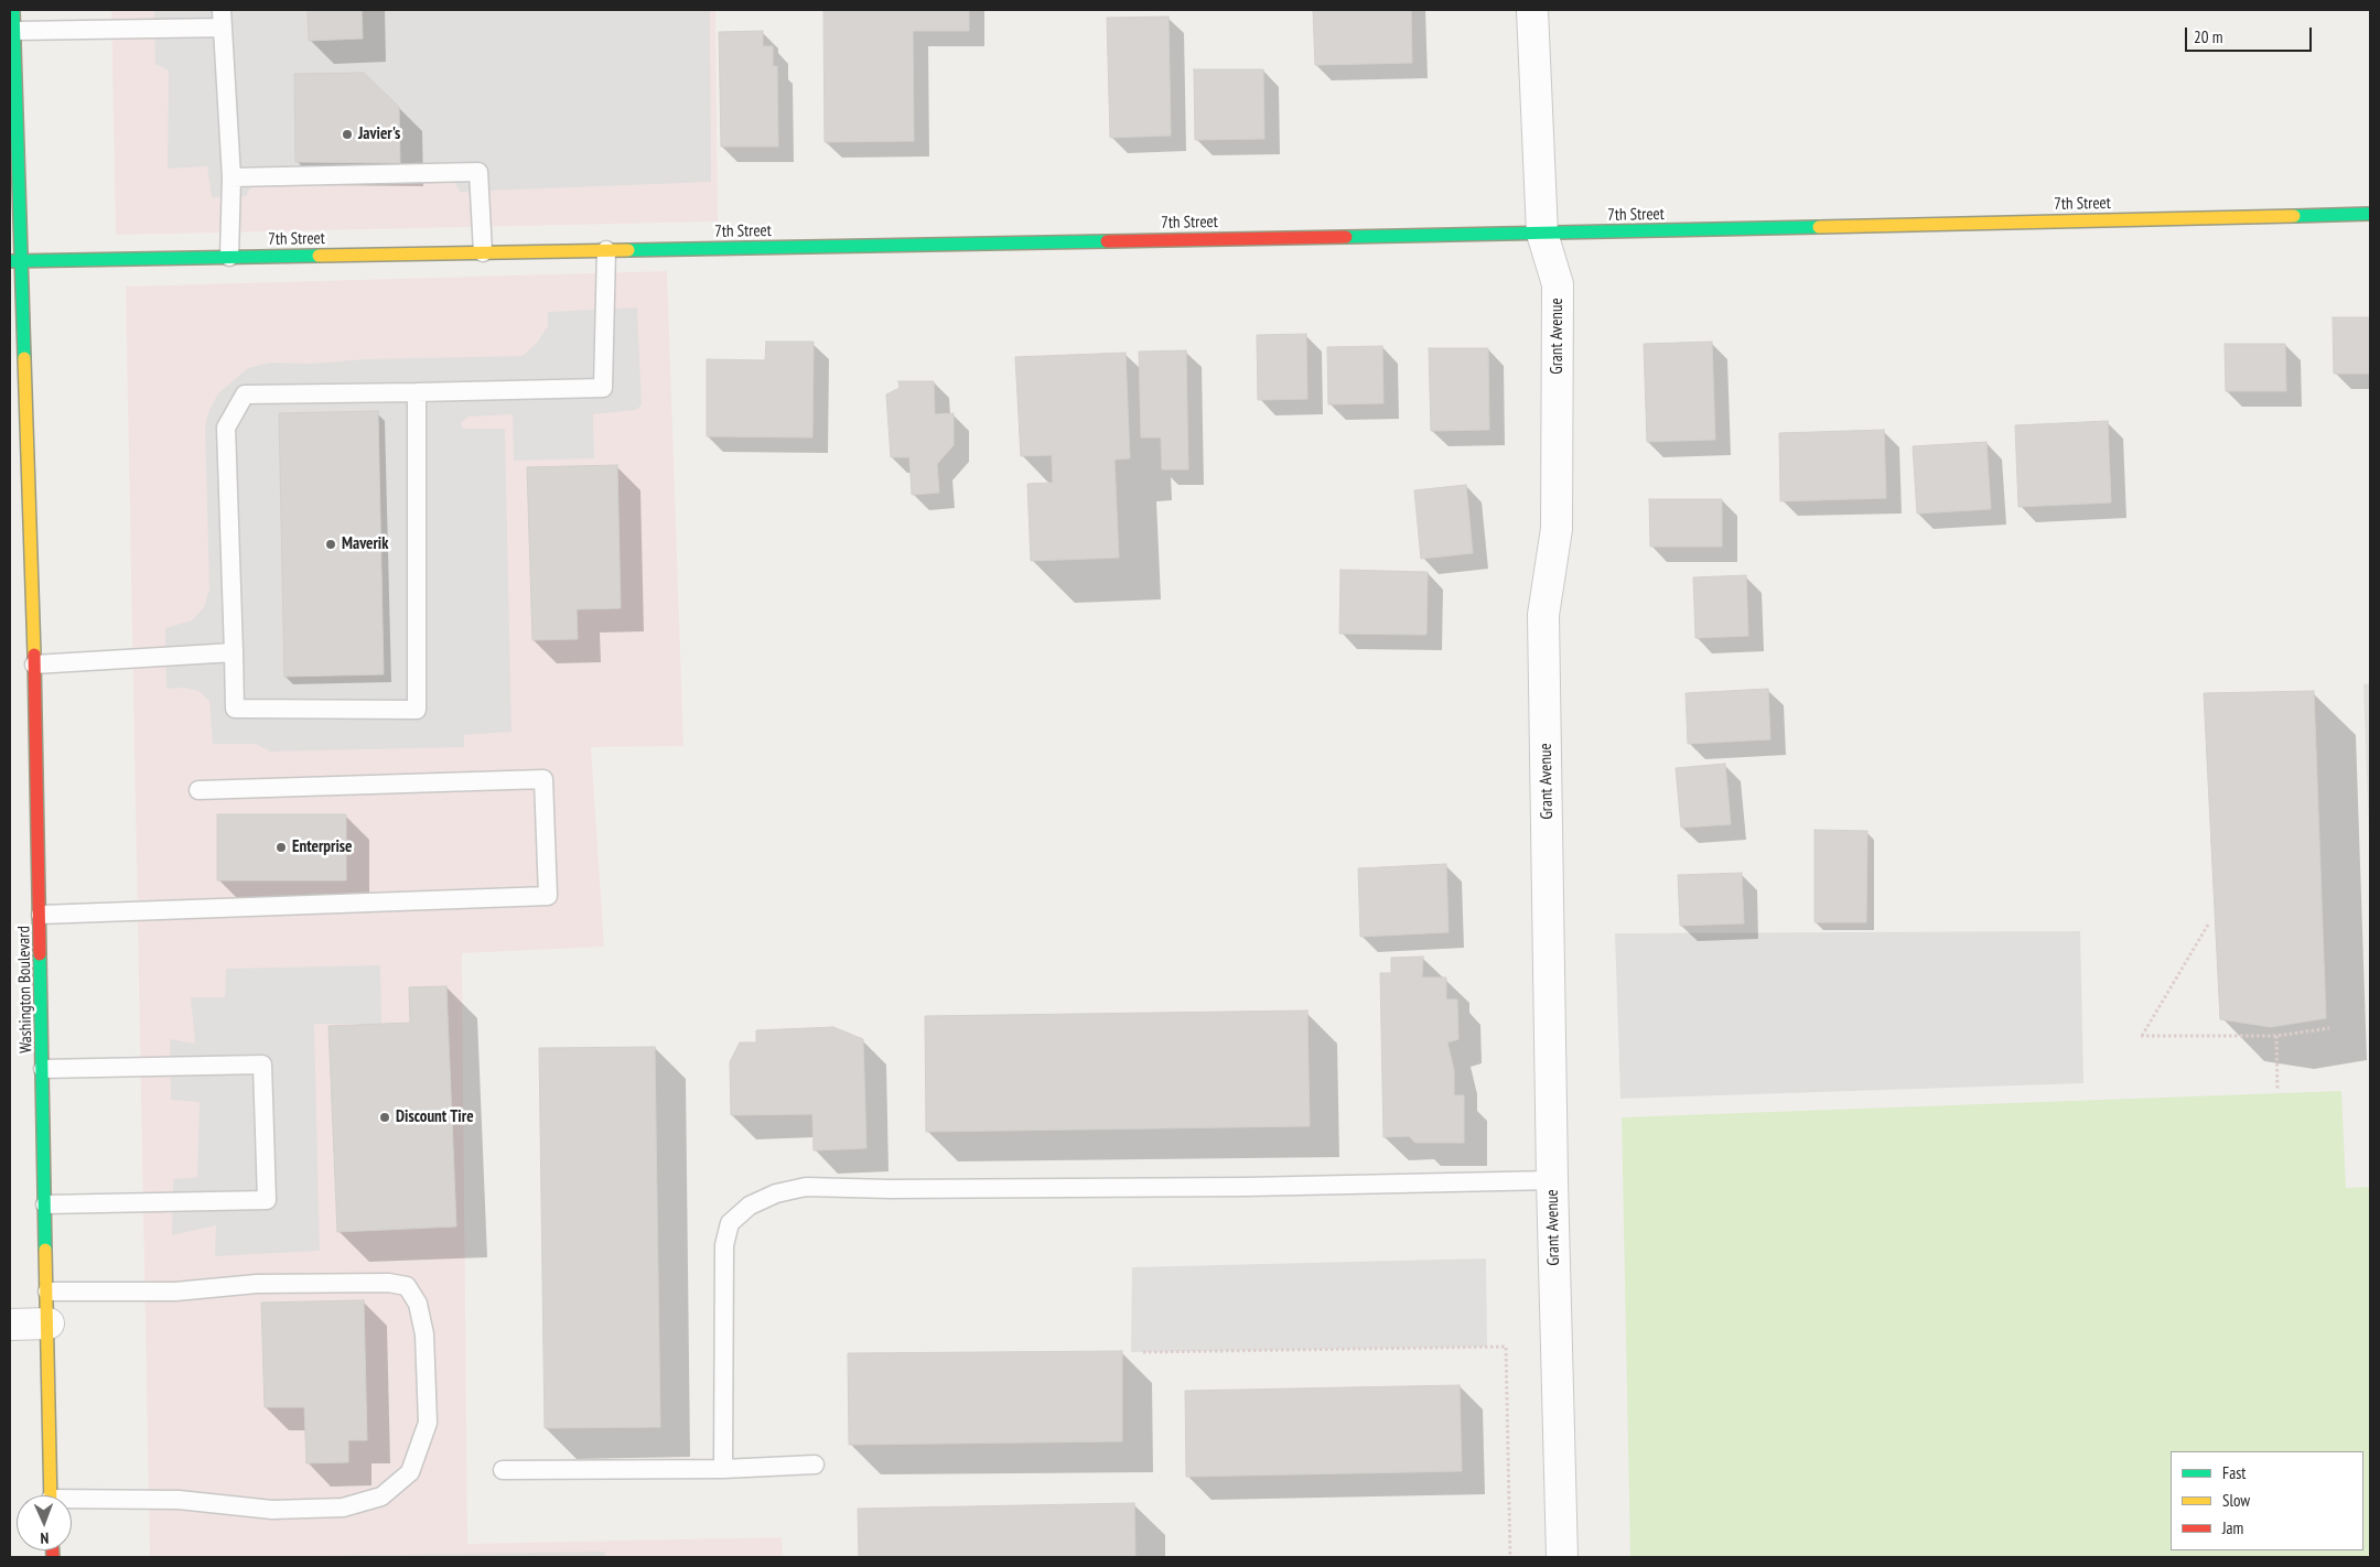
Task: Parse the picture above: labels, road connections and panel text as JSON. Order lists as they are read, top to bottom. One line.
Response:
{"streets":{"street":["7th Street","Grant Avenue","Washington Boulevard"]},"crossings":[["7th Street","Grant Avenue"],["7th Street","Washington Boulevard"]],"places":["Javier's","Maverik","Enterprise","Discount Tire"],"legend":["Fast","Slow","Jam"],"scale_bar":"20 m","north":"bottom"}
